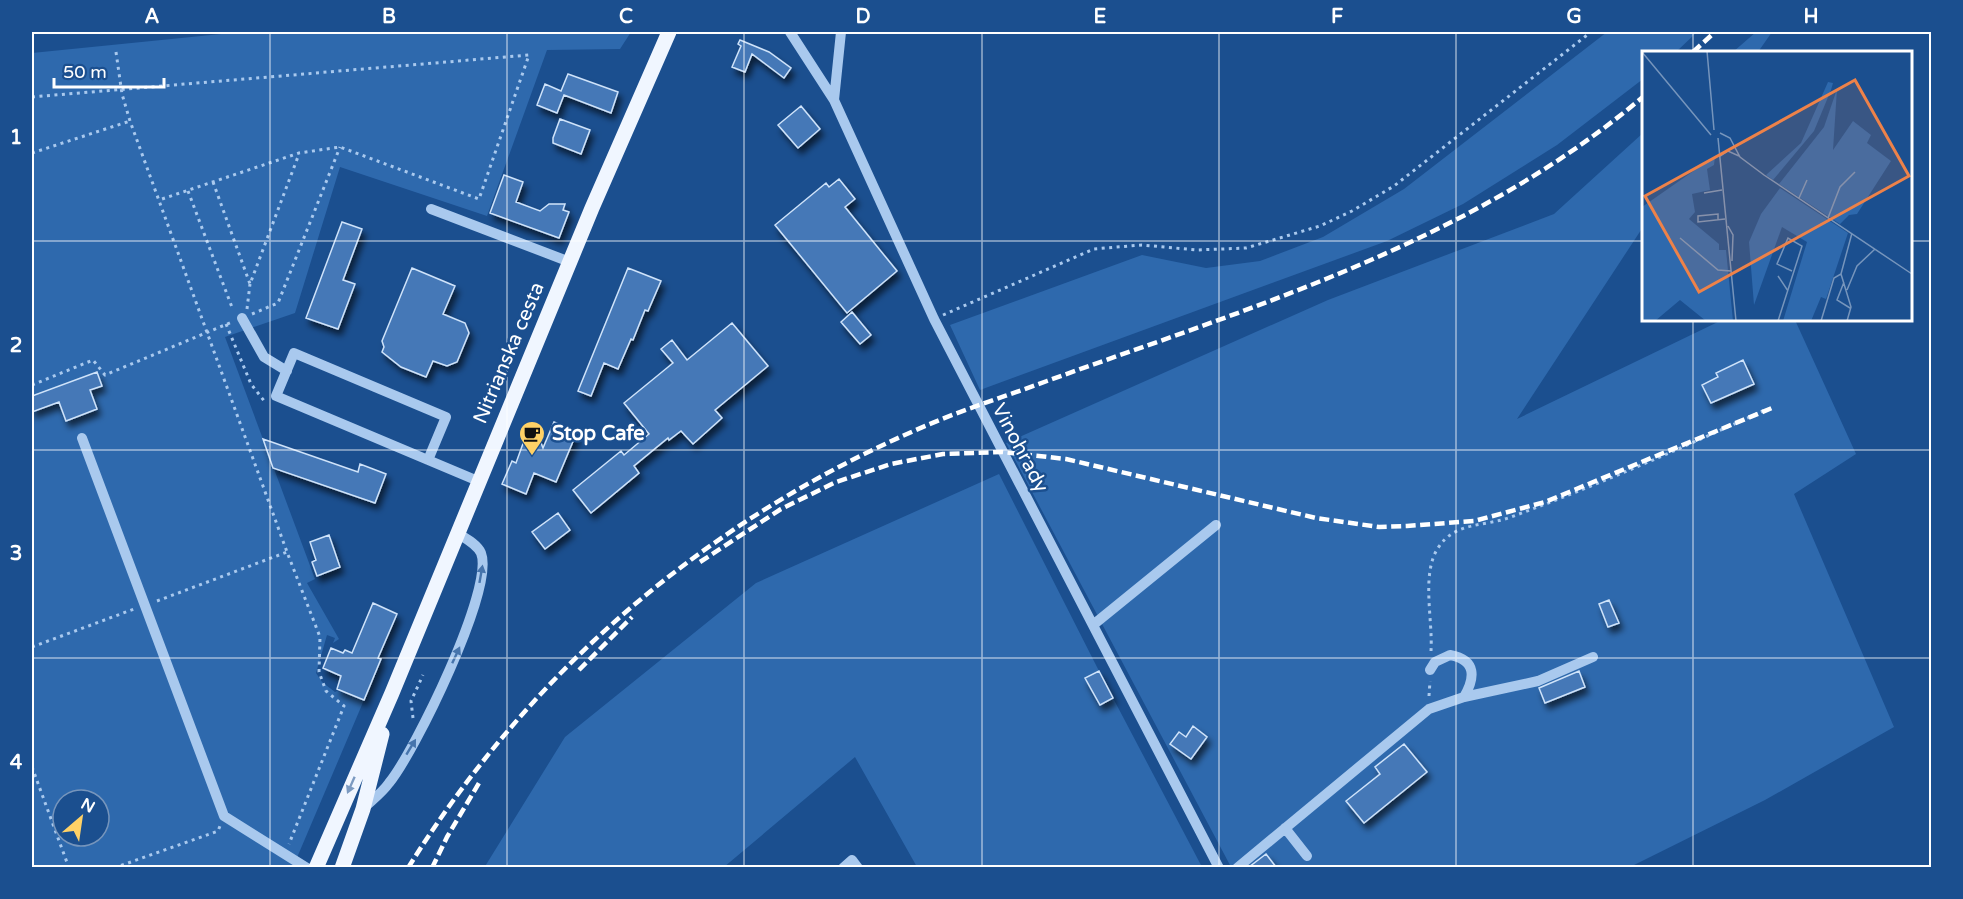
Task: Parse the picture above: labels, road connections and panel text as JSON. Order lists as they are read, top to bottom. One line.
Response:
{"streets":{"main road":["Nitrianska cesta"],"street":["Vinohrady"]},"places":{"cafe":["Stop Cafe"]},"scale_bar":"50 m","north":"top right","grid":{"columns":["A","B","C","D","E","F","G","H"],"rows":["1","2","3","4"]}}
